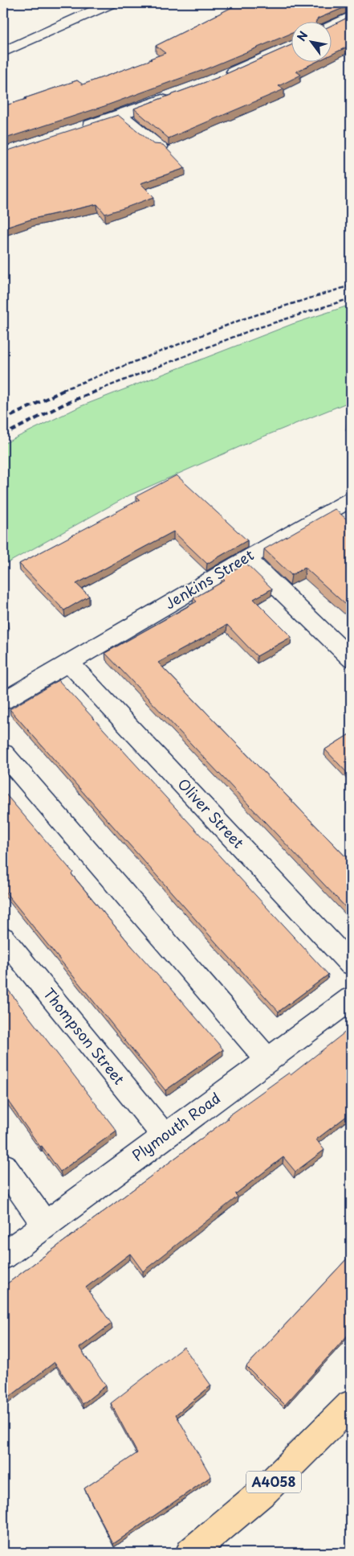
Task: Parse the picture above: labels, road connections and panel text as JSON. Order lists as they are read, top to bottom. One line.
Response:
{"streets":{"main road":["A4058"],"street":["Jenkins Street","Oliver Street","Thompson Street","Plymouth Road"]},"crossings":[["Jenkins Street","Oliver Street"],["Thompson Street","Plymouth Road"]],"north":"top left"}
